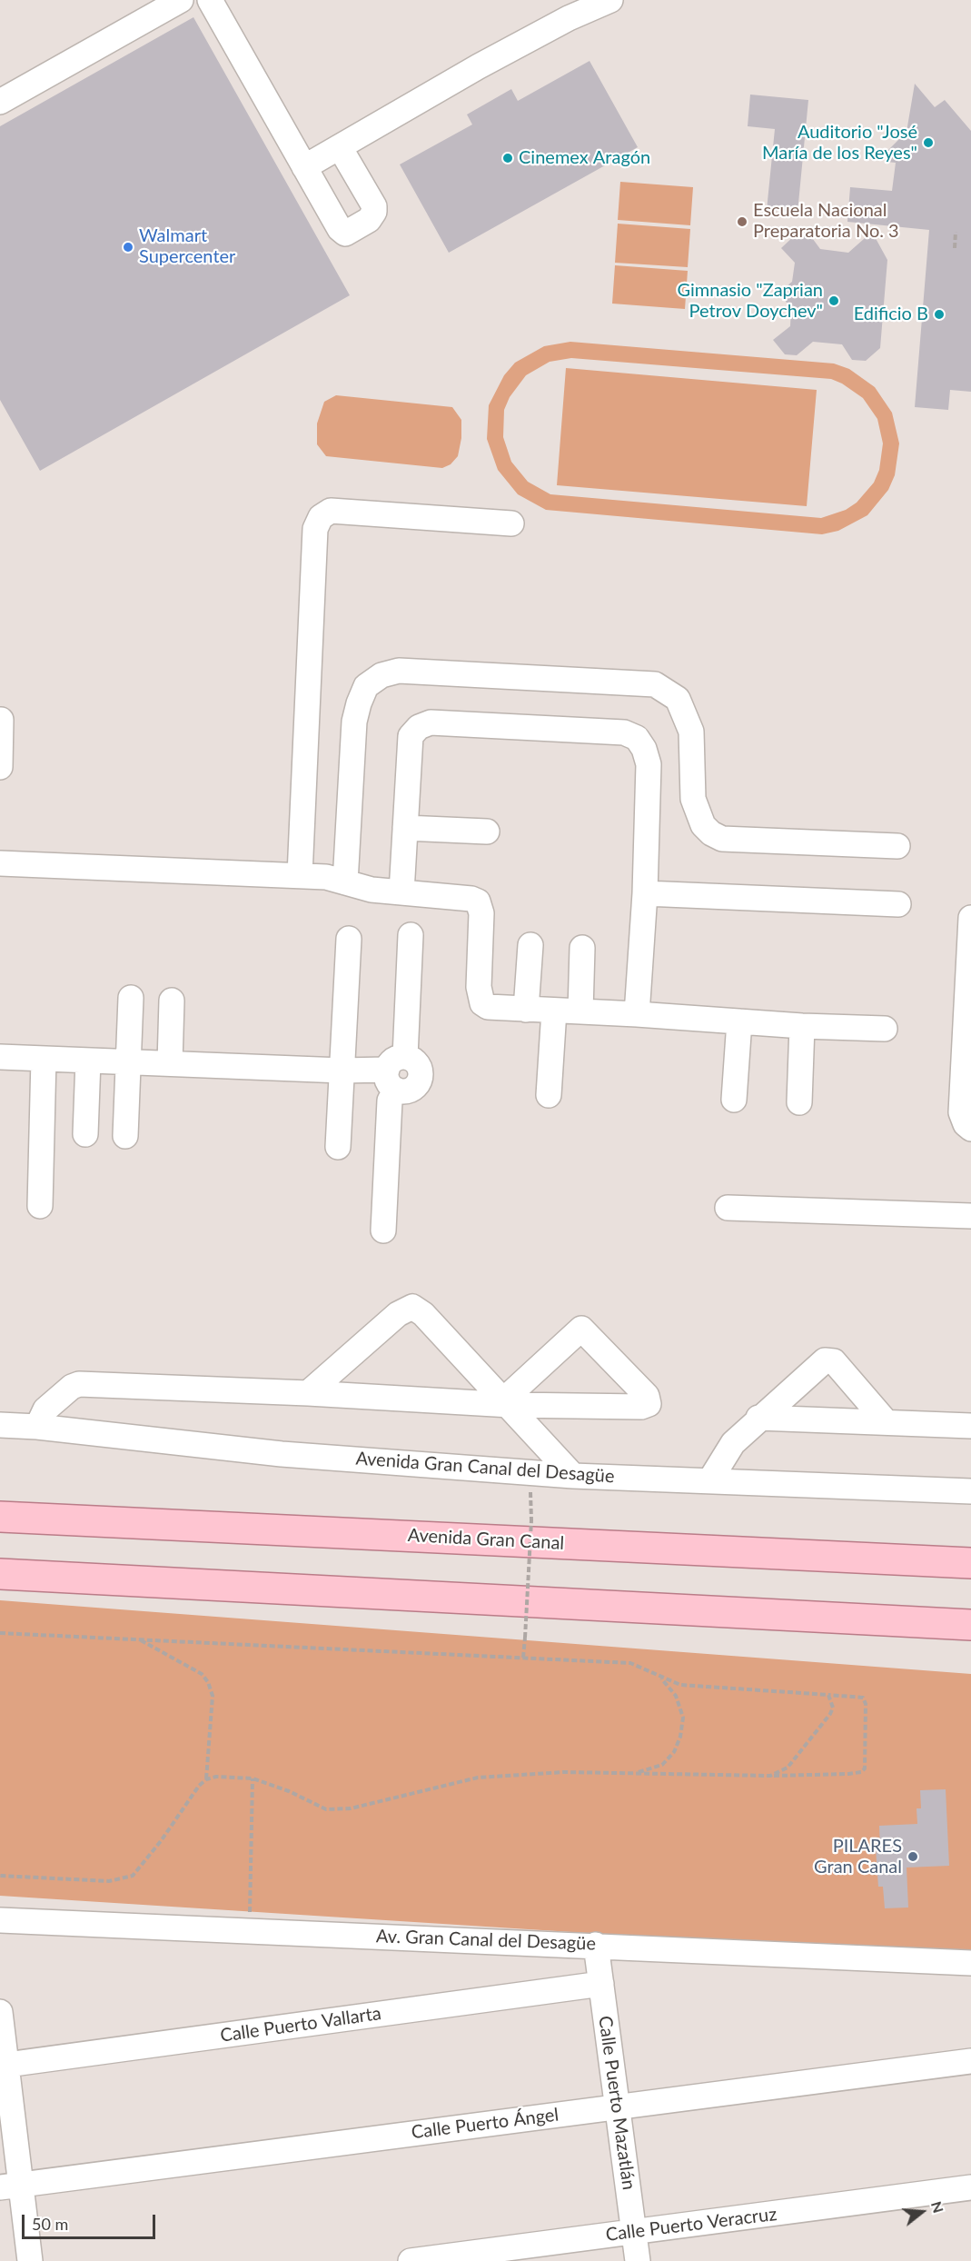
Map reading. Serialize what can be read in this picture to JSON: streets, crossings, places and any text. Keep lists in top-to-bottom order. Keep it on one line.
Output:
{"streets":{"main road":["Avenida Gran Canal"],"street":["Avenida Gran Canal del Desagüe","Av. Gran Canal del Desagüe","Calle Puerto Vallarta","Calle Puerto Mazatlán","Calle Puerto Ángel","Calle Puerto Veracruz"]},"crossings":[["Av. Gran Canal del Desagüe","Calle Puerto Mazatlán"],["Calle Puerto Vallarta","Calle Puerto Mazatlán"],["Calle Puerto Mazatlán","Calle Puerto Ángel"],["Calle Puerto Mazatlán","Calle Puerto Veracruz"]],"places":["Auditorio \"José María de los Reyes\"","Cinemex Aragón","Escuela Nacional Preparatoria No. 3","Walmart Supercenter","Gimnasio \"Zaprian Petrov Doychev\"","Edificio B","PILARES Gran Canal"],"scale_bar":"50 m","north":"right"}
